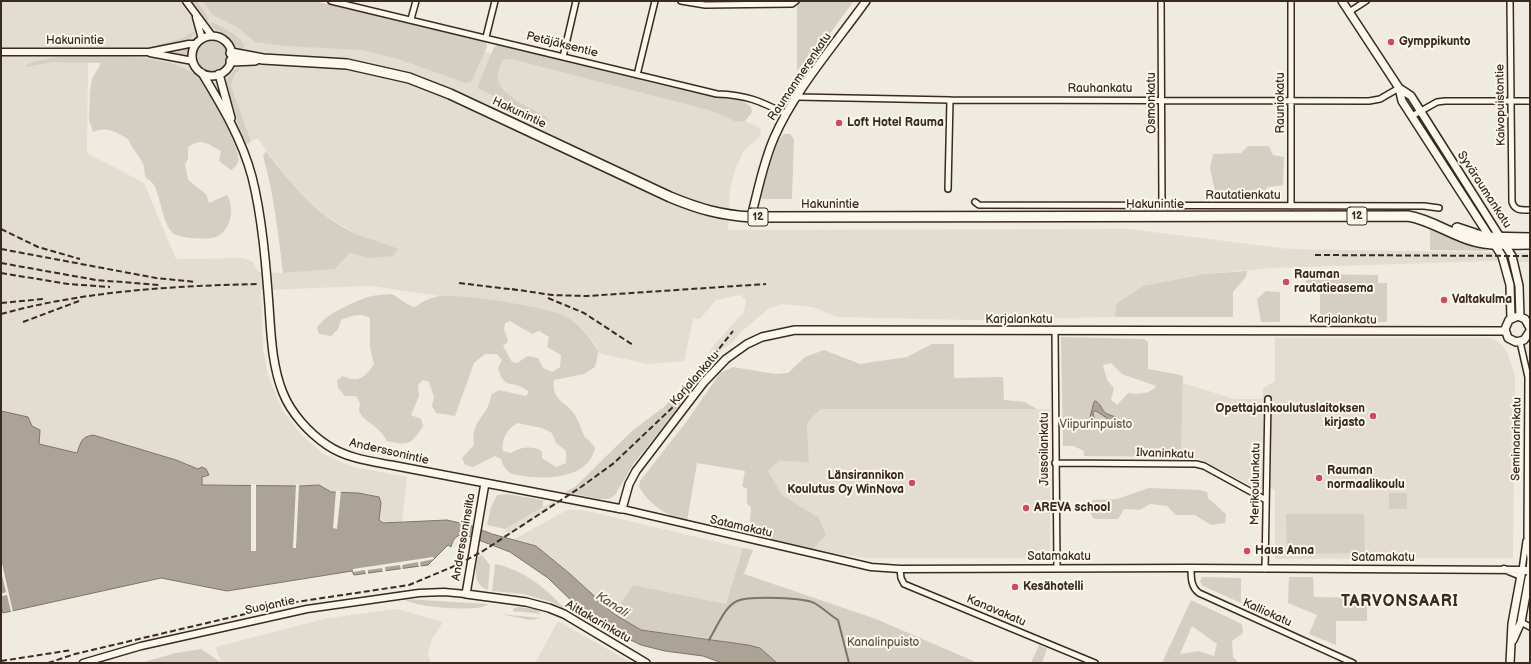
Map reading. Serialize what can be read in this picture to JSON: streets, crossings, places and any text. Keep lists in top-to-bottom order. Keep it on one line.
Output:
{"streets":{"highway":["Hakunintie","12"],"main road":["Raumanmerenkatu","Syväraumankatu","Karjalankatu","Seminaarinkatu","Anderssonintie","Satamakatu","Anderssoninsilta","Aittakarinkatu"],"street":["Petäjäksentie","Rauhankatu","Osmonkatu","Rauniokatu","Kaivopuistontie","Rautatienkatu","Jussoilankatu","Ilvaninkatu","Merikoulunkatu","Suojantie","Kanavakatu","Kalliokatu"]},"crossings":[["Hakunintie","Raumanmerenkatu"],["Hakunintie","Syväraumankatu"],["Hakunintie","Anderssonintie"],["Petäjäksentie","Raumanmerenkatu"],["Raumanmerenkatu","Rauhankatu"],["Rauhankatu","Osmonkatu"],["Rauhankatu","Rauniokatu"],["Rauhankatu","Syväraumankatu"],["Osmonkatu","Rautatienkatu"],["Rauniokatu","Rautatienkatu"],["Karjalankatu","Jussoilankatu"],["Karjalankatu","Anderssonintie"],["Karjalankatu","Satamakatu"],["Seminaarinkatu","Satamakatu"],["Jussoilankatu","Ilvaninkatu"],["Jussoilankatu","Satamakatu"],["Anderssonintie","Satamakatu"],["Anderssonintie","Anderssoninsilta"],["Ilvaninkatu","Merikoulunkatu"],["Merikoulunkatu","Satamakatu"],["Satamakatu","Kanavakatu"],["Satamakatu","Kalliokatu"],["Anderssoninsilta","Suojantie"],["Anderssoninsilta","Aittakarinkatu"],["Suojantie","Aittakarinkatu"]],"districts":["TARVONSAARI"],"water":["Kanali"],"parks":["Viipurinpuisto","Kanalinpuisto"],"places":["Gymppikunto","Loft Hotel Rauma","Rauman rautatieasema","Valtakulma","Opettajankoulutuslaitoksen kirjasto","Rauman normaalikoulu","Länsirannikon Koulutus Oy WinNova","AREVA school","Haus Anna","Kesähotelli"]}
